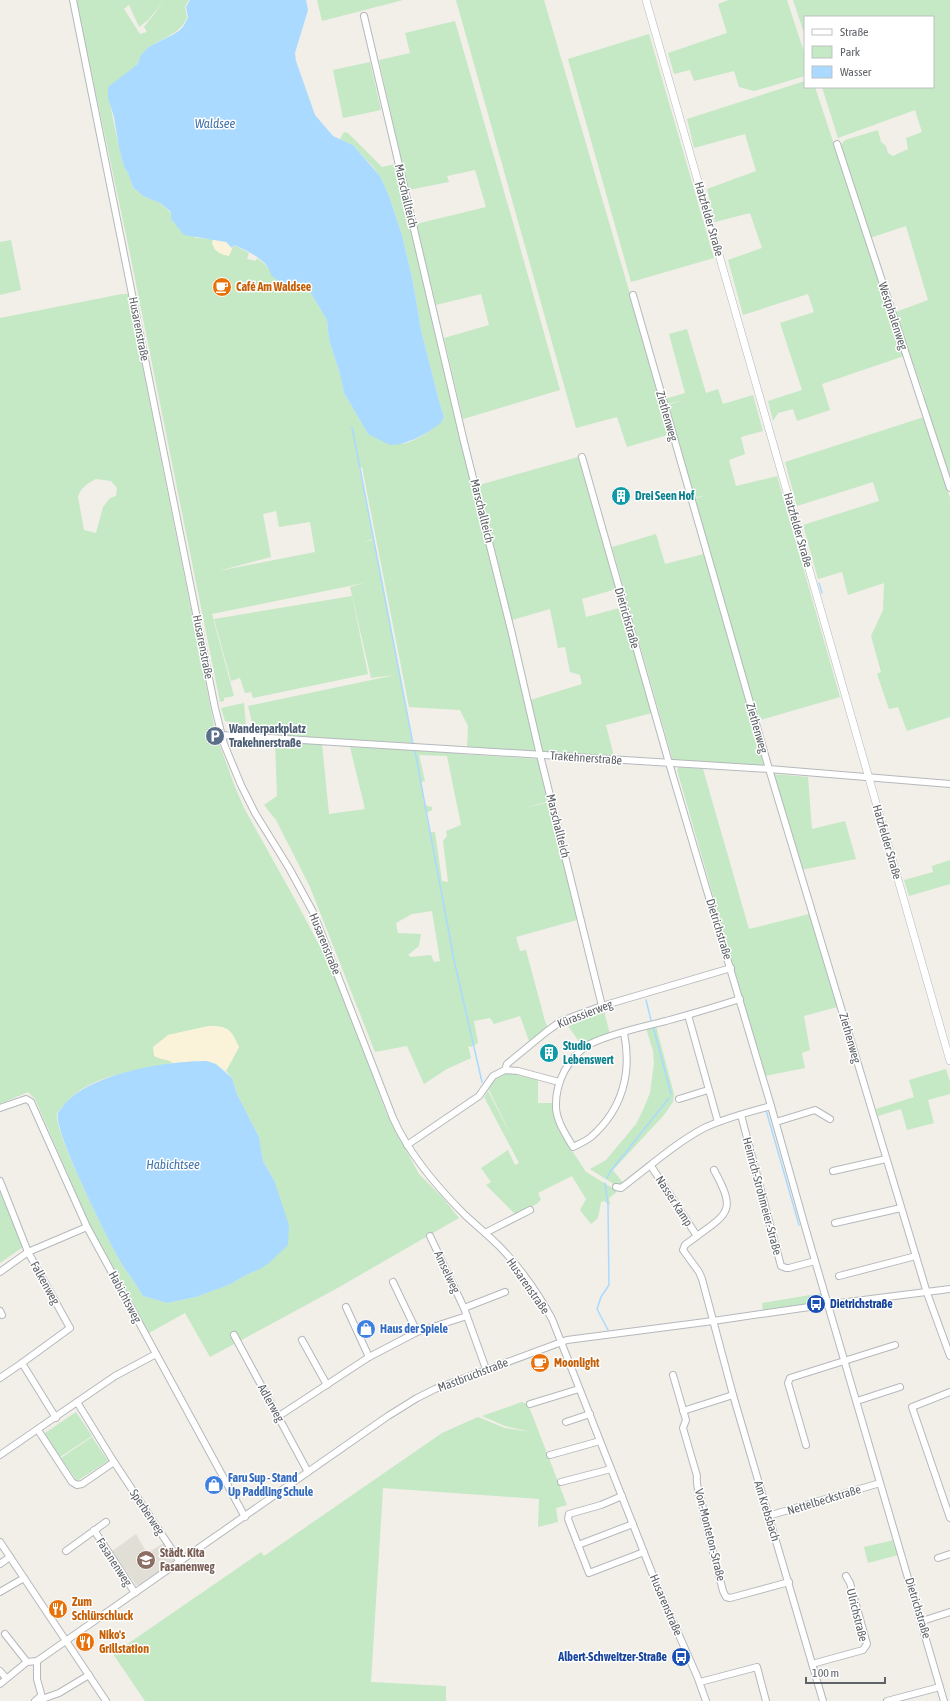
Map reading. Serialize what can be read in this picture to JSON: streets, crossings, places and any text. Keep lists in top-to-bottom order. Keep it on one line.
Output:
{"streets":{"street":["Marschallteich","Hatzfelder Straße","Westphalenweg","Husarenstraße","Ziethenweg","Dietrichstraße","Trakehnerstraße","Kürassierweg","Heinrich-Strohmeier-Straße","Nasser Kamp","Amselweg","Falkenweg","Habichtsweg","Mastbruchstraße","Adlerweg","Nettelbeckstraße","Am Krebsbach","Sperberweg","Von-Monteton-Straße","Fasanenweg","Ulrichstraße"]},"crossings":[["Marschallteich","Trakehnerstraße"],["Marschallteich","Kürassierweg"],["Hatzfelder Straße","Trakehnerstraße"],["Husarenstraße","Trakehnerstraße"],["Husarenstraße","Kürassierweg"],["Husarenstraße","Mastbruchstraße"],["Ziethenweg","Trakehnerstraße"],["Ziethenweg","Mastbruchstraße"],["Dietrichstraße","Trakehnerstraße"],["Dietrichstraße","Kürassierweg"],["Dietrichstraße","Heinrich-Strohmeier-Straße"],["Dietrichstraße","Mastbruchstraße"],["Dietrichstraße","Nettelbeckstraße"],["Nasser Kamp","Mastbruchstraße"],["Nasser Kamp","Am Krebsbach"],["Amselweg","Mastbruchstraße"],["Habichtsweg","Mastbruchstraße"],["Mastbruchstraße","Adlerweg"],["Mastbruchstraße","Am Krebsbach"],["Mastbruchstraße","Sperberweg"],["Mastbruchstraße","Fasanenweg"],["Nettelbeckstraße","Am Krebsbach"],["Am Krebsbach","Von-Monteton-Straße"],["Am Krebsbach","Ulrichstraße"]],"water":["Waldsee","Habichtsee"],"places":{"cafe":["Café Am Waldsee","Moonlight"],"building":["Drei Seen Hof","Studio Lebenswert"],"parking":["Wanderparkplatz Trakehnerstraße"],"bus stop":["Dietrichstraße","Albert-Schweitzer-Straße"],"shop":["Haus der Spiele","Faru Sup - Stand Up Paddling Schule"],"school or university":["Städt. Kita Fasanenweg"],"restaurant":["Zum Schlürschluck","Niko's Grillstation"]},"legend":["Straße","Park","Wasser"],"scale_bar":"100 m"}
